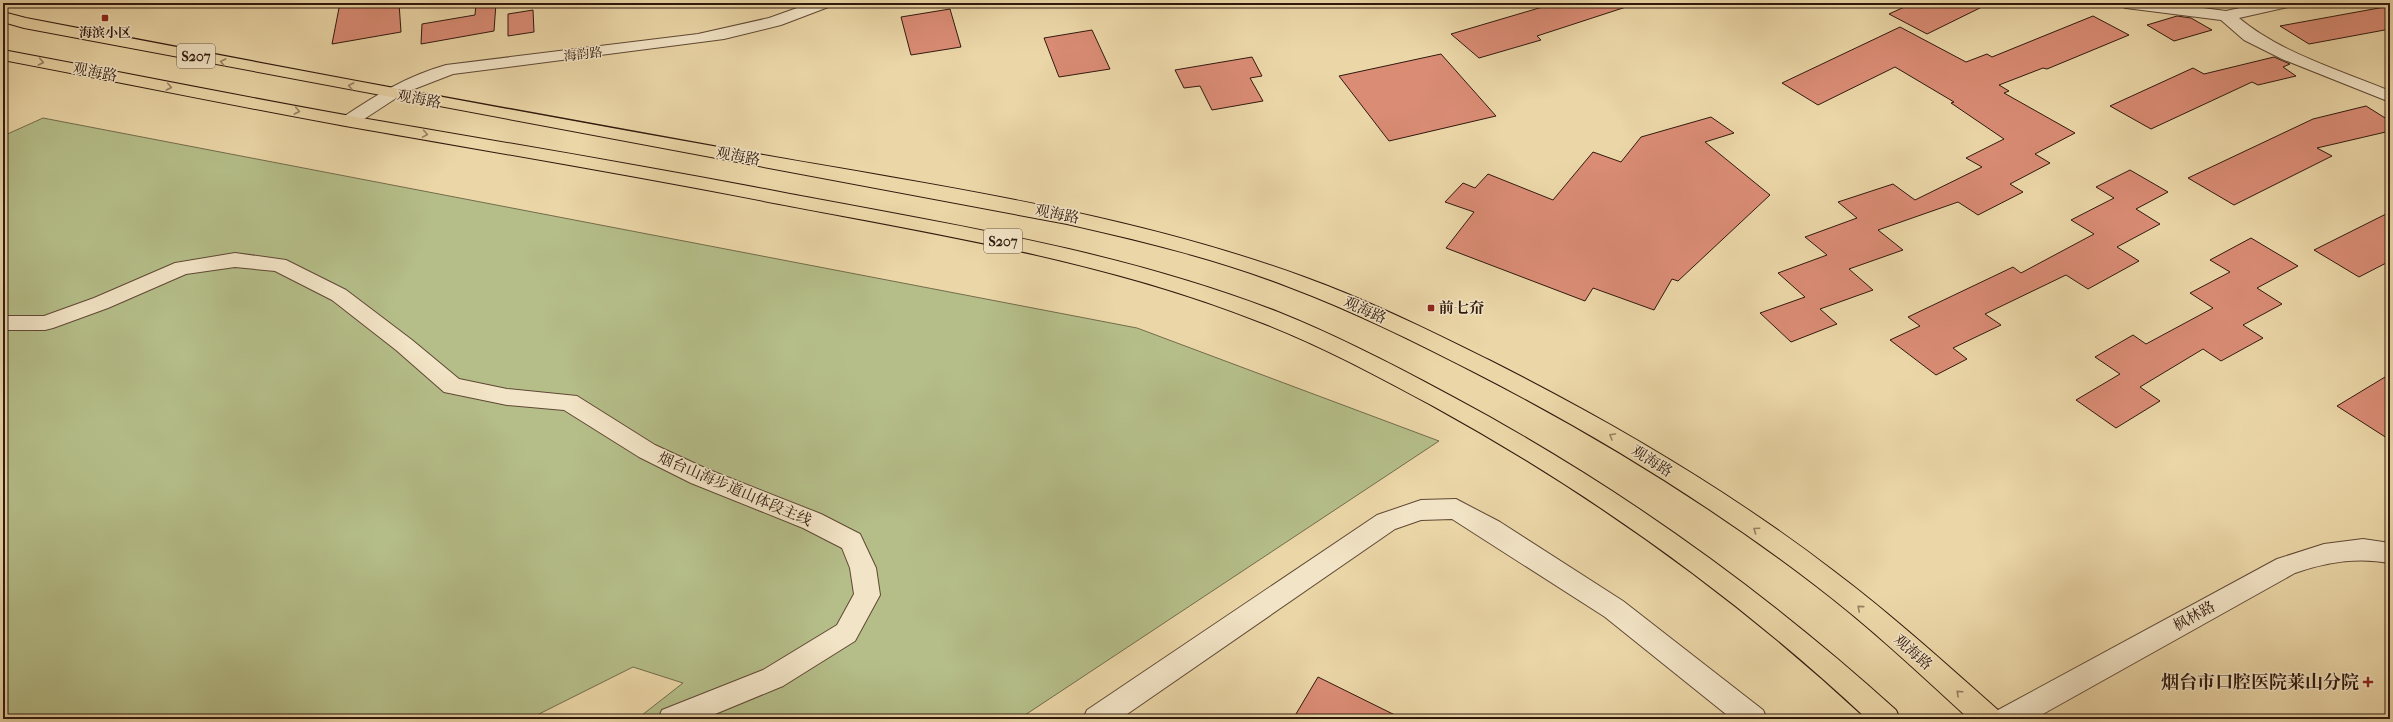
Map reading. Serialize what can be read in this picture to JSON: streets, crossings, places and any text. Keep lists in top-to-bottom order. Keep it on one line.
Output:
{"streets":{"main road":["S207","观海路"],"street":["海韵路","烟台山海步道山体段主线","枫林路"]},"crossings":[["海韵路","观海路"]],"places":{"transit":["海滨小区","前七夼"],"health":["烟台市口腔医院莱山分院"]}}
